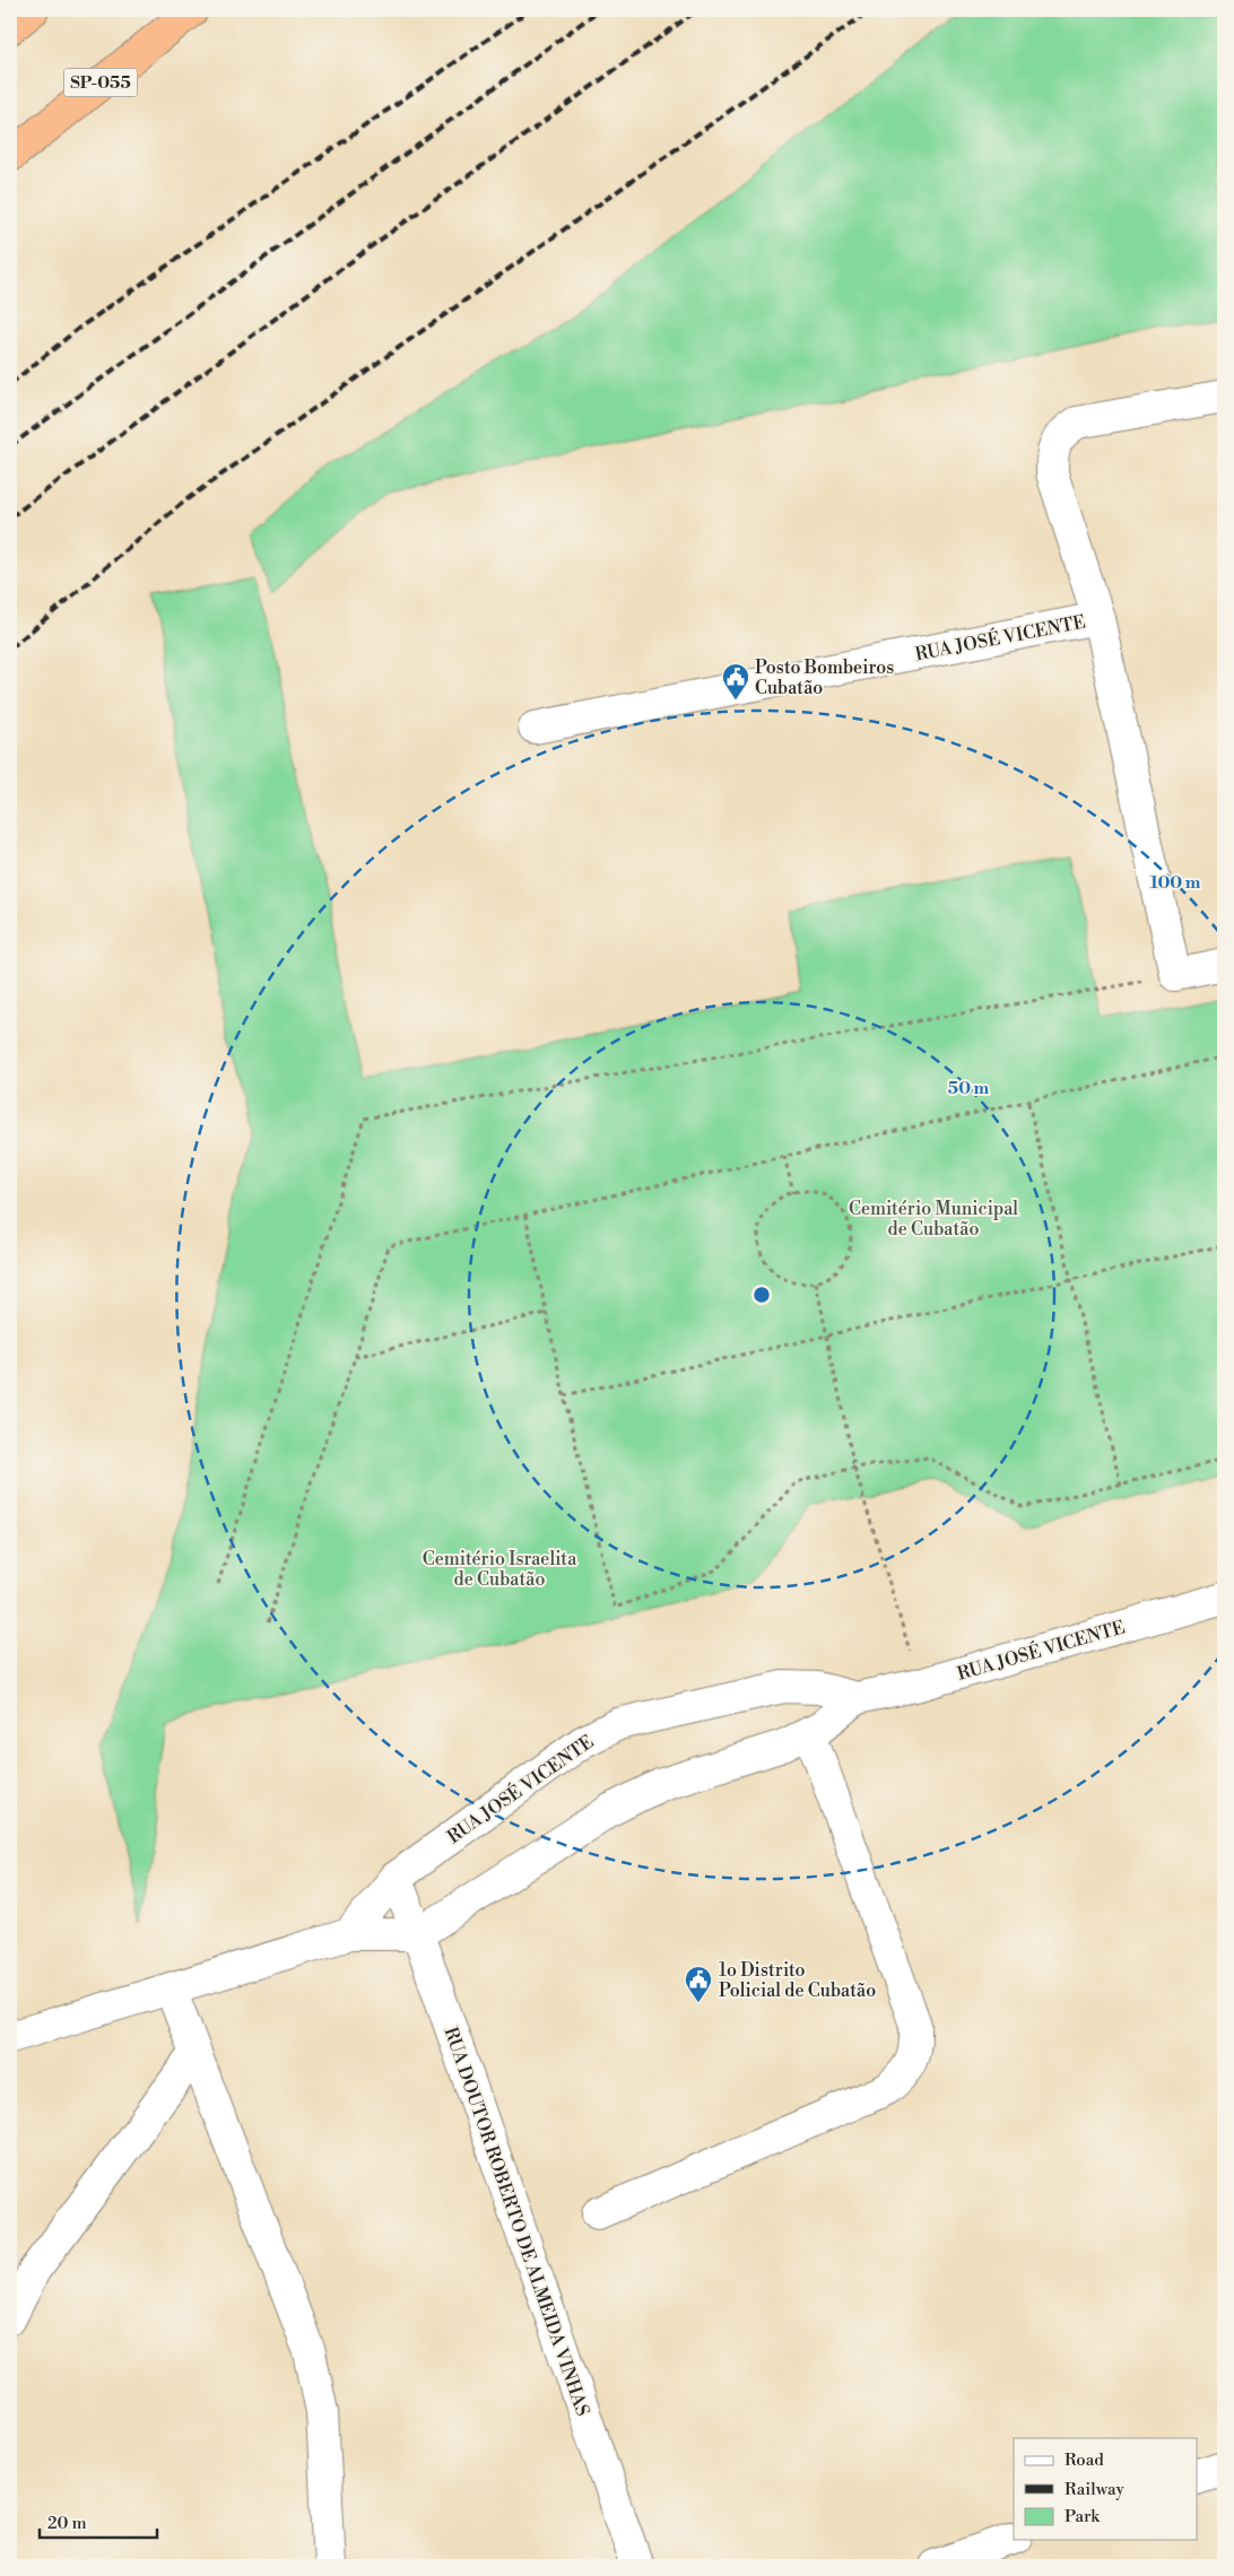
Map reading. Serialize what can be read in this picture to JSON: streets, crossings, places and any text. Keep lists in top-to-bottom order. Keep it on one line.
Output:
{"streets":{"highway":["SP-055"],"street":["RUA JOSÉ VICENTE","RUA DOUTOR ROBERTO DE ALMEIDA VINHAS"]},"crossings":[["RUA JOSÉ VICENTE","RUA DOUTOR ROBERTO DE ALMEIDA VINHAS"]],"parks":["Cemitério Municipal de Cubatão","Cemitério Israelita de Cubatão"],"places":{"public building":["Posto Bombeiros Cubatão","1o Distrito Policial de Cubatão"]},"legend":["Road","Railway","Park"],"scale_bar":"20 m","rings":["100 m","50 m"]}
